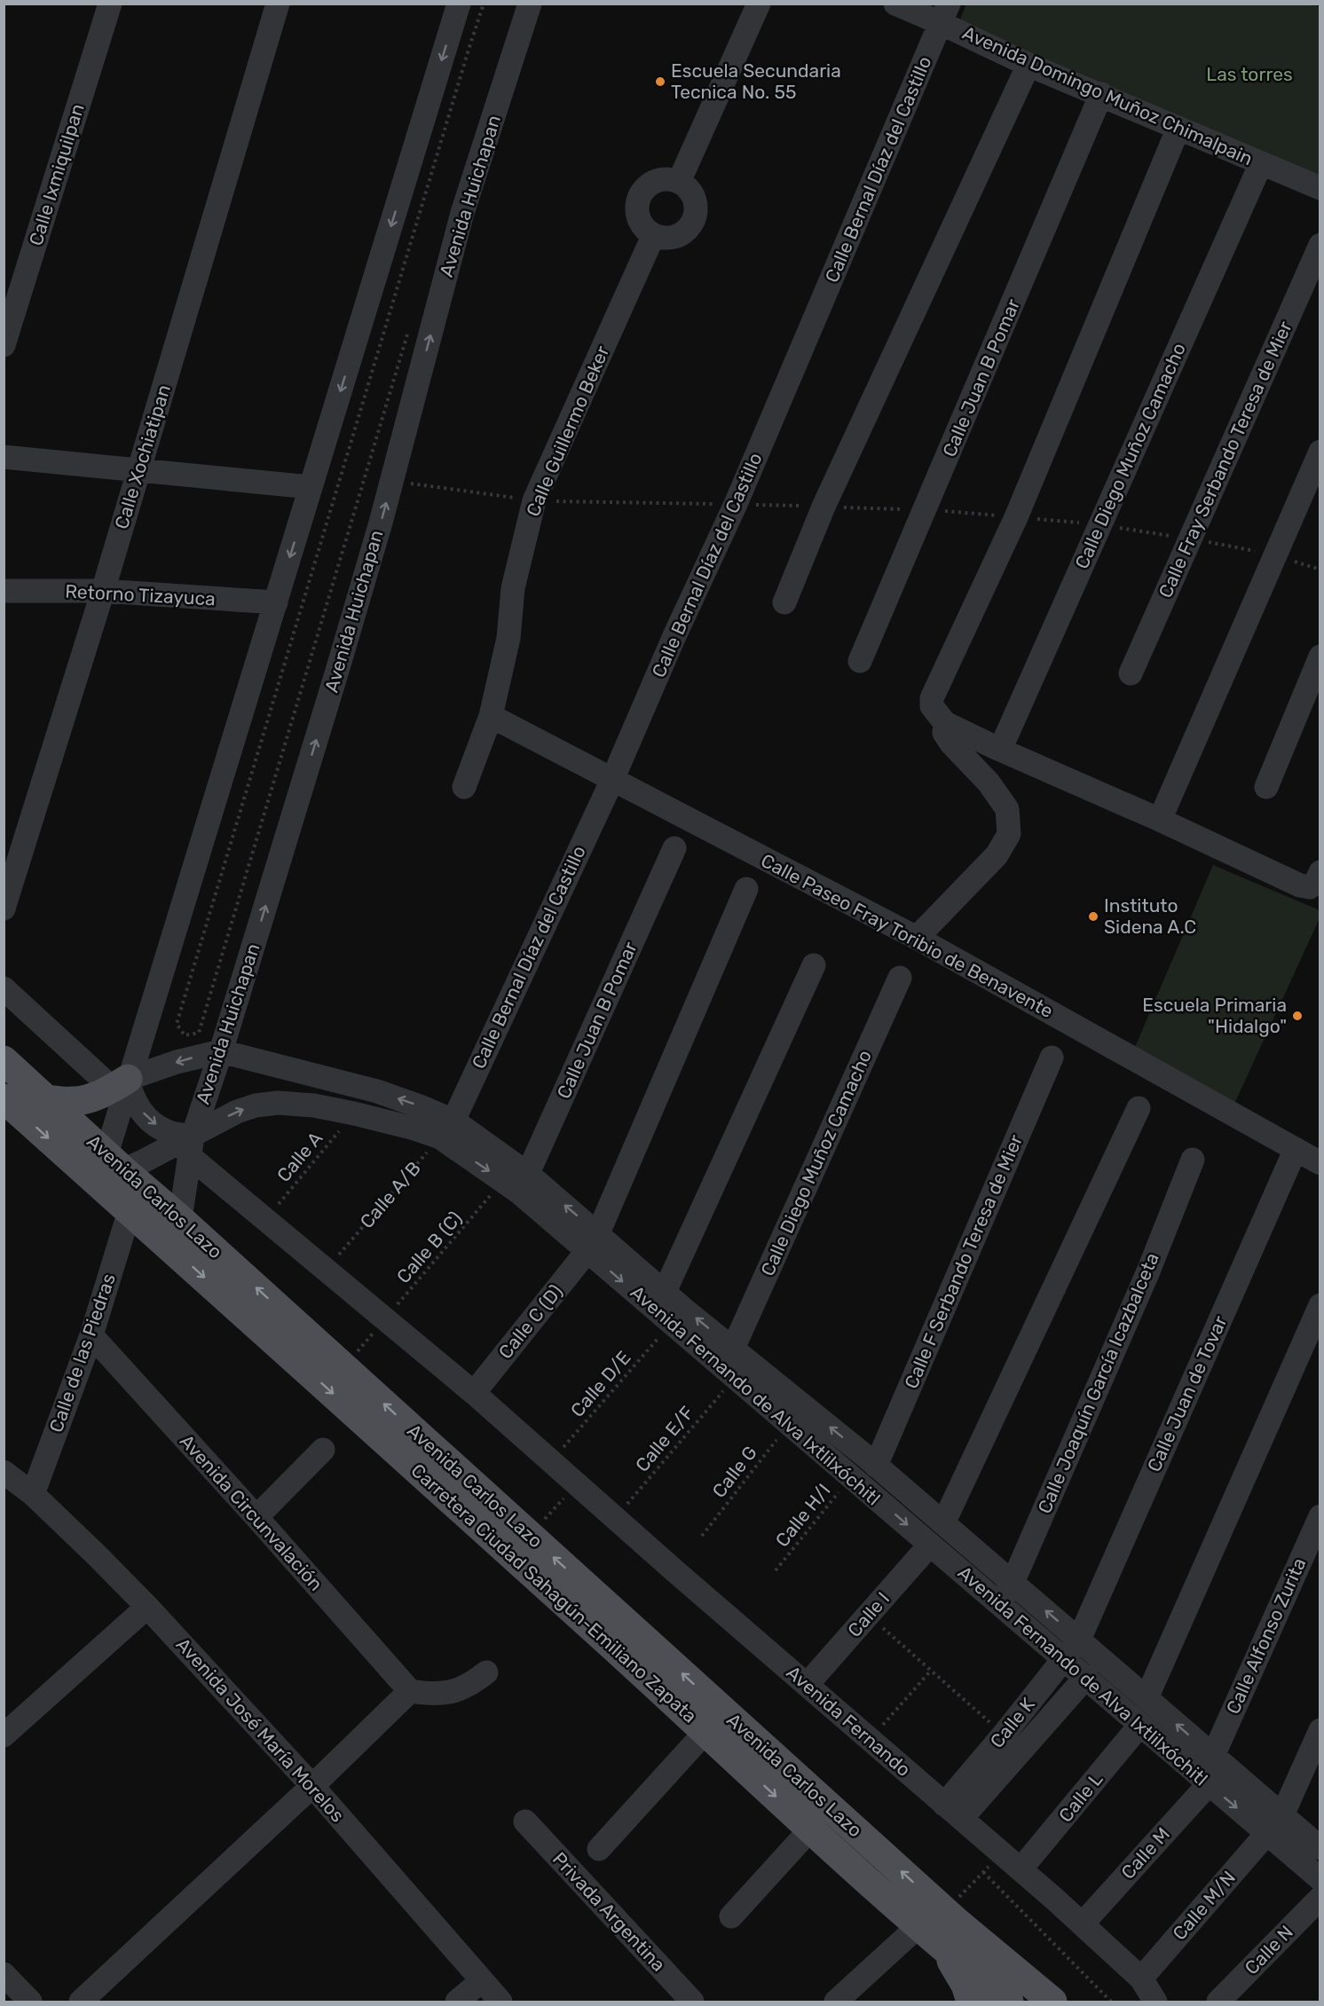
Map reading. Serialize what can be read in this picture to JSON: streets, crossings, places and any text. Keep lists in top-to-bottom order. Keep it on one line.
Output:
{"streets":{"main road":["Avenida Carlos Lazo","Carretera Ciudad Sahagún-Emiliano Zapata"],"street":["Avenida Domingo Muñoz Chimalpain","Calle Bernal Díaz del Castillo","Calle Ixmiquilpan","Avenida Huichapan","Calle Juan B Pomar","Calle Guillermo Beker","Calle Diego Muñoz Camacho","Calle Xochiatipan","Calle Fray Serbando Teresa de Mier","Retorno Tizayuca","Calle Paseo Fray Toribio de Benavente","Calle F Serbando Teresa de Mier","Calle C (D)","Calle de las Piedras","Calle Joaquín García Icazbalceta","Calle Juan de Tovar","Avenida Fernando de Alva Ixtlilxóchitl","Avenida Circunvalación","Calle I","Calle Alfonso Zurita","Avenida Fernando","Calle K","Avenida José María Morelos","Calle L","Calle M","Calle M/N","Privada Argentina","Calle N"],"path":["Calle A","Calle A/B","Calle B (C)","Calle D/E","Calle E/F","Calle G","Calle H/I"]},"crossings":[["Avenida Domingo Muñoz Chimalpain","Calle Bernal Díaz del Castillo"],["Avenida Domingo Muñoz Chimalpain","Calle Juan B Pomar"],["Avenida Domingo Muñoz Chimalpain","Calle Diego Muñoz Camacho"],["Calle Bernal Díaz del Castillo","Calle Paseo Fray Toribio de Benavente"],["Calle Bernal Díaz del Castillo","Calle A/B"],["Calle Bernal Díaz del Castillo","Avenida Fernando de Alva Ixtlilxóchitl"],["Avenida Huichapan","Avenida Carlos Lazo"],["Avenida Huichapan","Avenida Fernando de Alva Ixtlilxóchitl"],["Avenida Huichapan","Avenida Fernando"],["Calle Juan B Pomar","Calle B (C)"],["Calle Juan B Pomar","Avenida Fernando de Alva Ixtlilxóchitl"],["Calle Guillermo Beker","Calle Paseo Fray Toribio de Benavente"],["Calle Diego Muñoz Camacho","Avenida Fernando de Alva Ixtlilxóchitl"],["Calle Xochiatipan","Retorno Tizayuca"],["Calle Paseo Fray Toribio de Benavente","Calle Juan de Tovar"],["Calle A","Avenida Fernando de Alva Ixtlilxóchitl"],["Calle A","Avenida Fernando"],["Calle A/B","Avenida Fernando de Alva Ixtlilxóchitl"],["Calle A/B","Avenida Fernando"],["Avenida Carlos Lazo","Avenida Fernando de Alva Ixtlilxóchitl"],["Avenida Carlos Lazo","Carretera Ciudad Sahagún-Emiliano Zapata"],["Calle B (C)","Avenida Fernando de Alva Ixtlilxóchitl"],["Calle B (C)","Avenida Fernando"],["Calle F Serbando Teresa de Mier","Avenida Fernando de Alva Ixtlilxóchitl"],["Calle C (D)","Avenida Fernando de Alva Ixtlilxóchitl"],["Calle C (D)","Avenida Fernando"],["Calle de las Piedras","Avenida Circunvalación"],["Calle de las Piedras","Carretera Ciudad Sahagún-Emiliano Zapata"],["Calle de las Piedras","Avenida José María Morelos"],["Calle Joaquín García Icazbalceta","Avenida Fernando de Alva Ixtlilxóchitl"],["Calle D/E","Avenida Fernando de Alva Ixtlilxóchitl"],["Calle D/E","Avenida Fernando"],["Calle Juan de Tovar","Avenida Fernando de Alva Ixtlilxóchitl"],["Calle Juan de Tovar","Calle K"],["Avenida Fernando de Alva Ixtlilxóchitl","Calle E/F"],["Avenida Fernando de Alva Ixtlilxóchitl","Calle G"],["Avenida Fernando de Alva Ixtlilxóchitl","Calle H/I"],["Avenida Fernando de Alva Ixtlilxóchitl","Carretera Ciudad Sahagún-Emiliano Zapata"],["Avenida Fernando de Alva Ixtlilxóchitl","Calle I"],["Avenida Fernando de Alva Ixtlilxóchitl","Calle Alfonso Zurita"],["Avenida Fernando de Alva Ixtlilxóchitl","Avenida Fernando"],["Avenida Fernando de Alva Ixtlilxóchitl","Calle K"],["Avenida Fernando de Alva Ixtlilxóchitl","Calle L"],["Avenida Fernando de Alva Ixtlilxóchitl","Calle M"],["Avenida Fernando de Alva Ixtlilxóchitl","Calle M/N"],["Calle E/F","Avenida Fernando"],["Calle I","Avenida Fernando"],["Avenida Fernando","Calle K"],["Avenida Fernando","Calle L"],["Avenida Fernando","Calle M"],["Avenida Fernando","Calle M/N"]],"one_way":["Carretera Ciudad Sahagún-Emiliano Zapata"],"parks":["Las torres"],"places":["Escuela Secundaria Tecnica No. 55","Instituto Sidena A.C","Escuela Primaria \"Hidalgo\""]}
